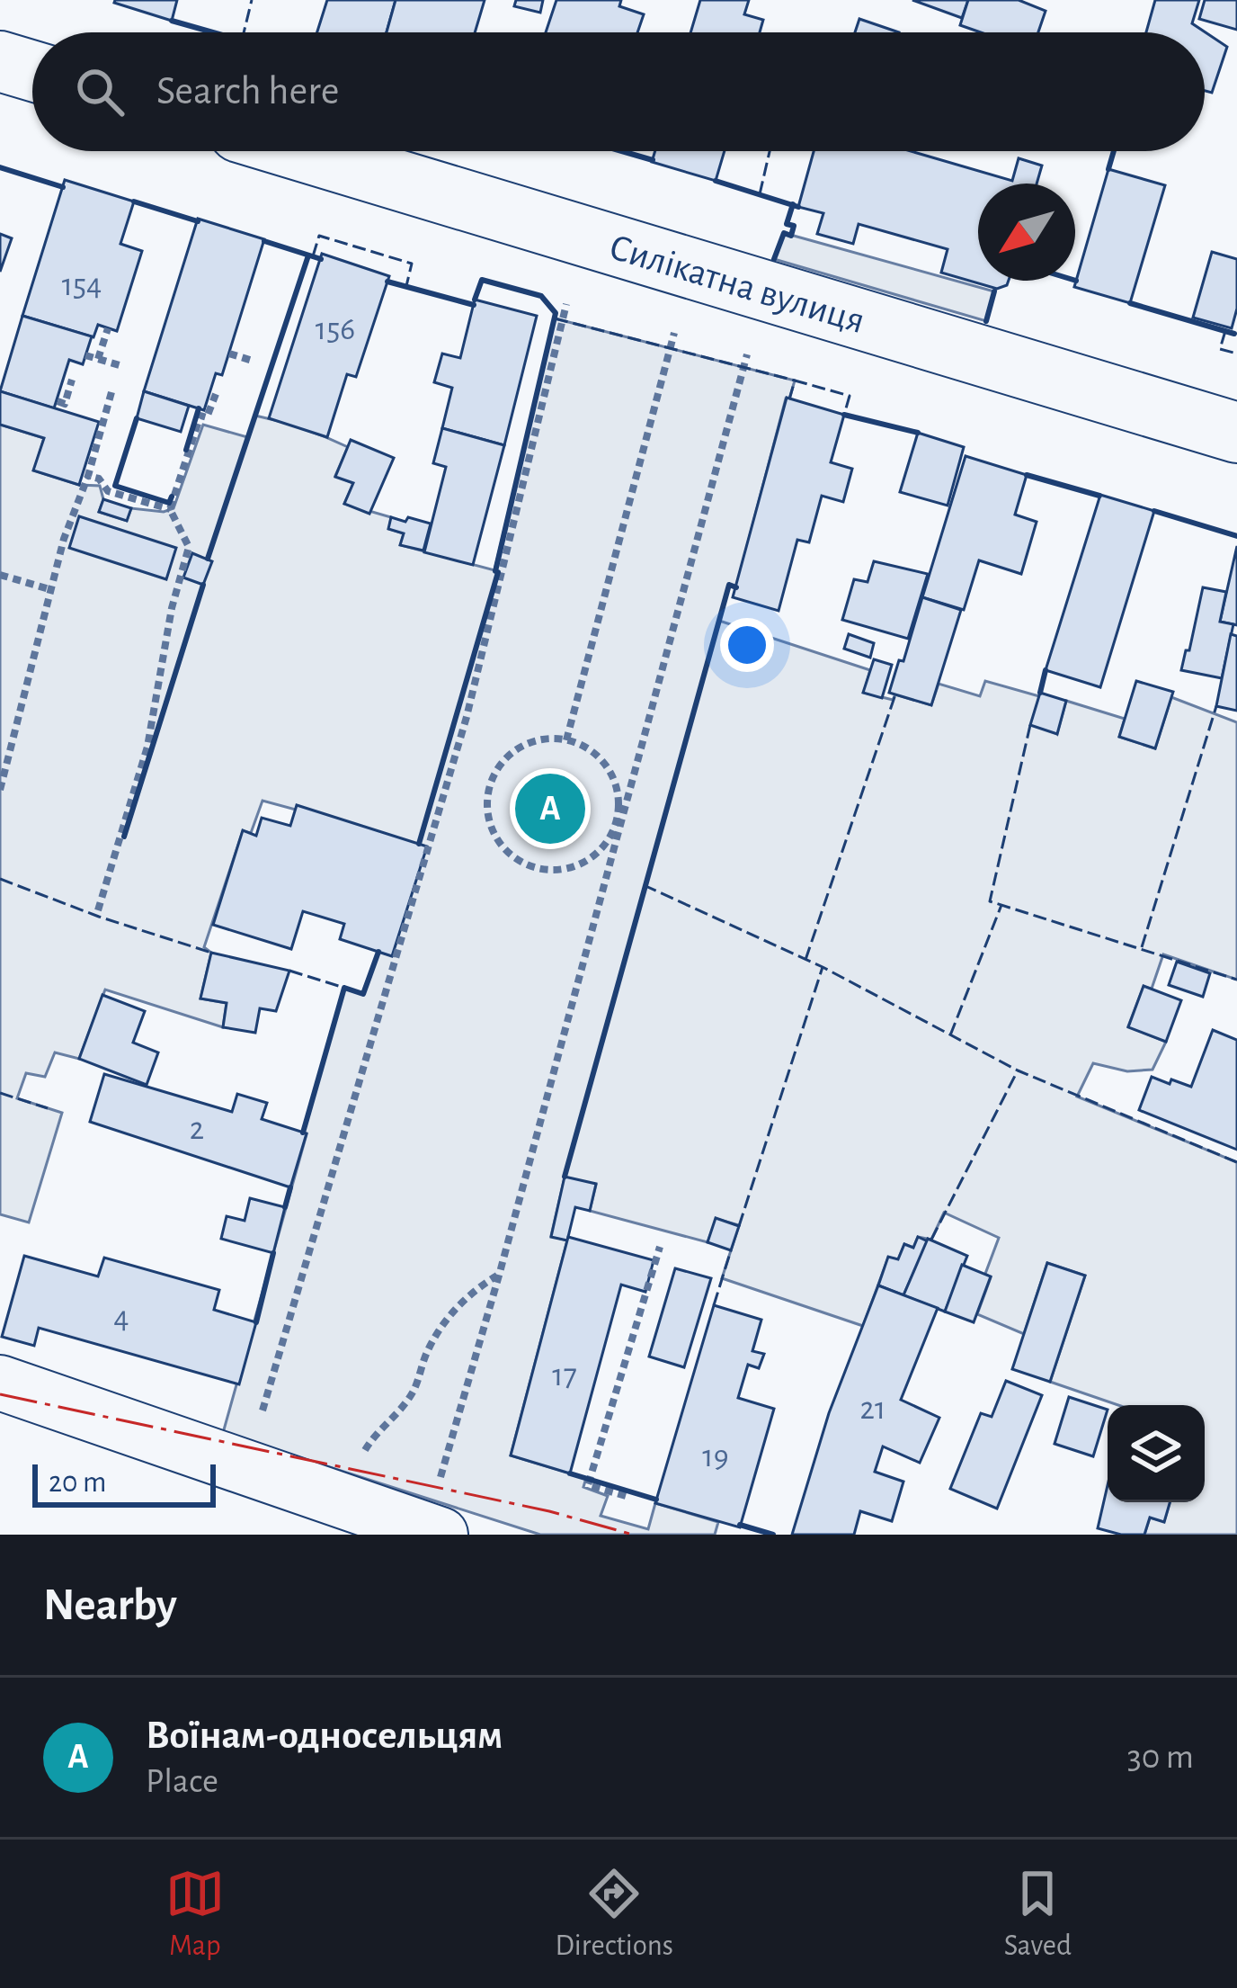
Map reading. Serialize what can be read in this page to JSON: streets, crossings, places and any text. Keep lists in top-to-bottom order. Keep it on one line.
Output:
{"streets":{"street":["Силікатна вулиця"]},"house_numbers":["154","156","2","4","17","21","19"],"scale_bar":"20 m","north":"bottom left","page":{"search":"Search here","pins":"A","scale":"20 m","heading":"Nearby","list":[{"mark":"A","name":"Воїнам-односельцям","note":"Place","value":"30 m"}],"nav":["Map","Directions","Saved"]}}
